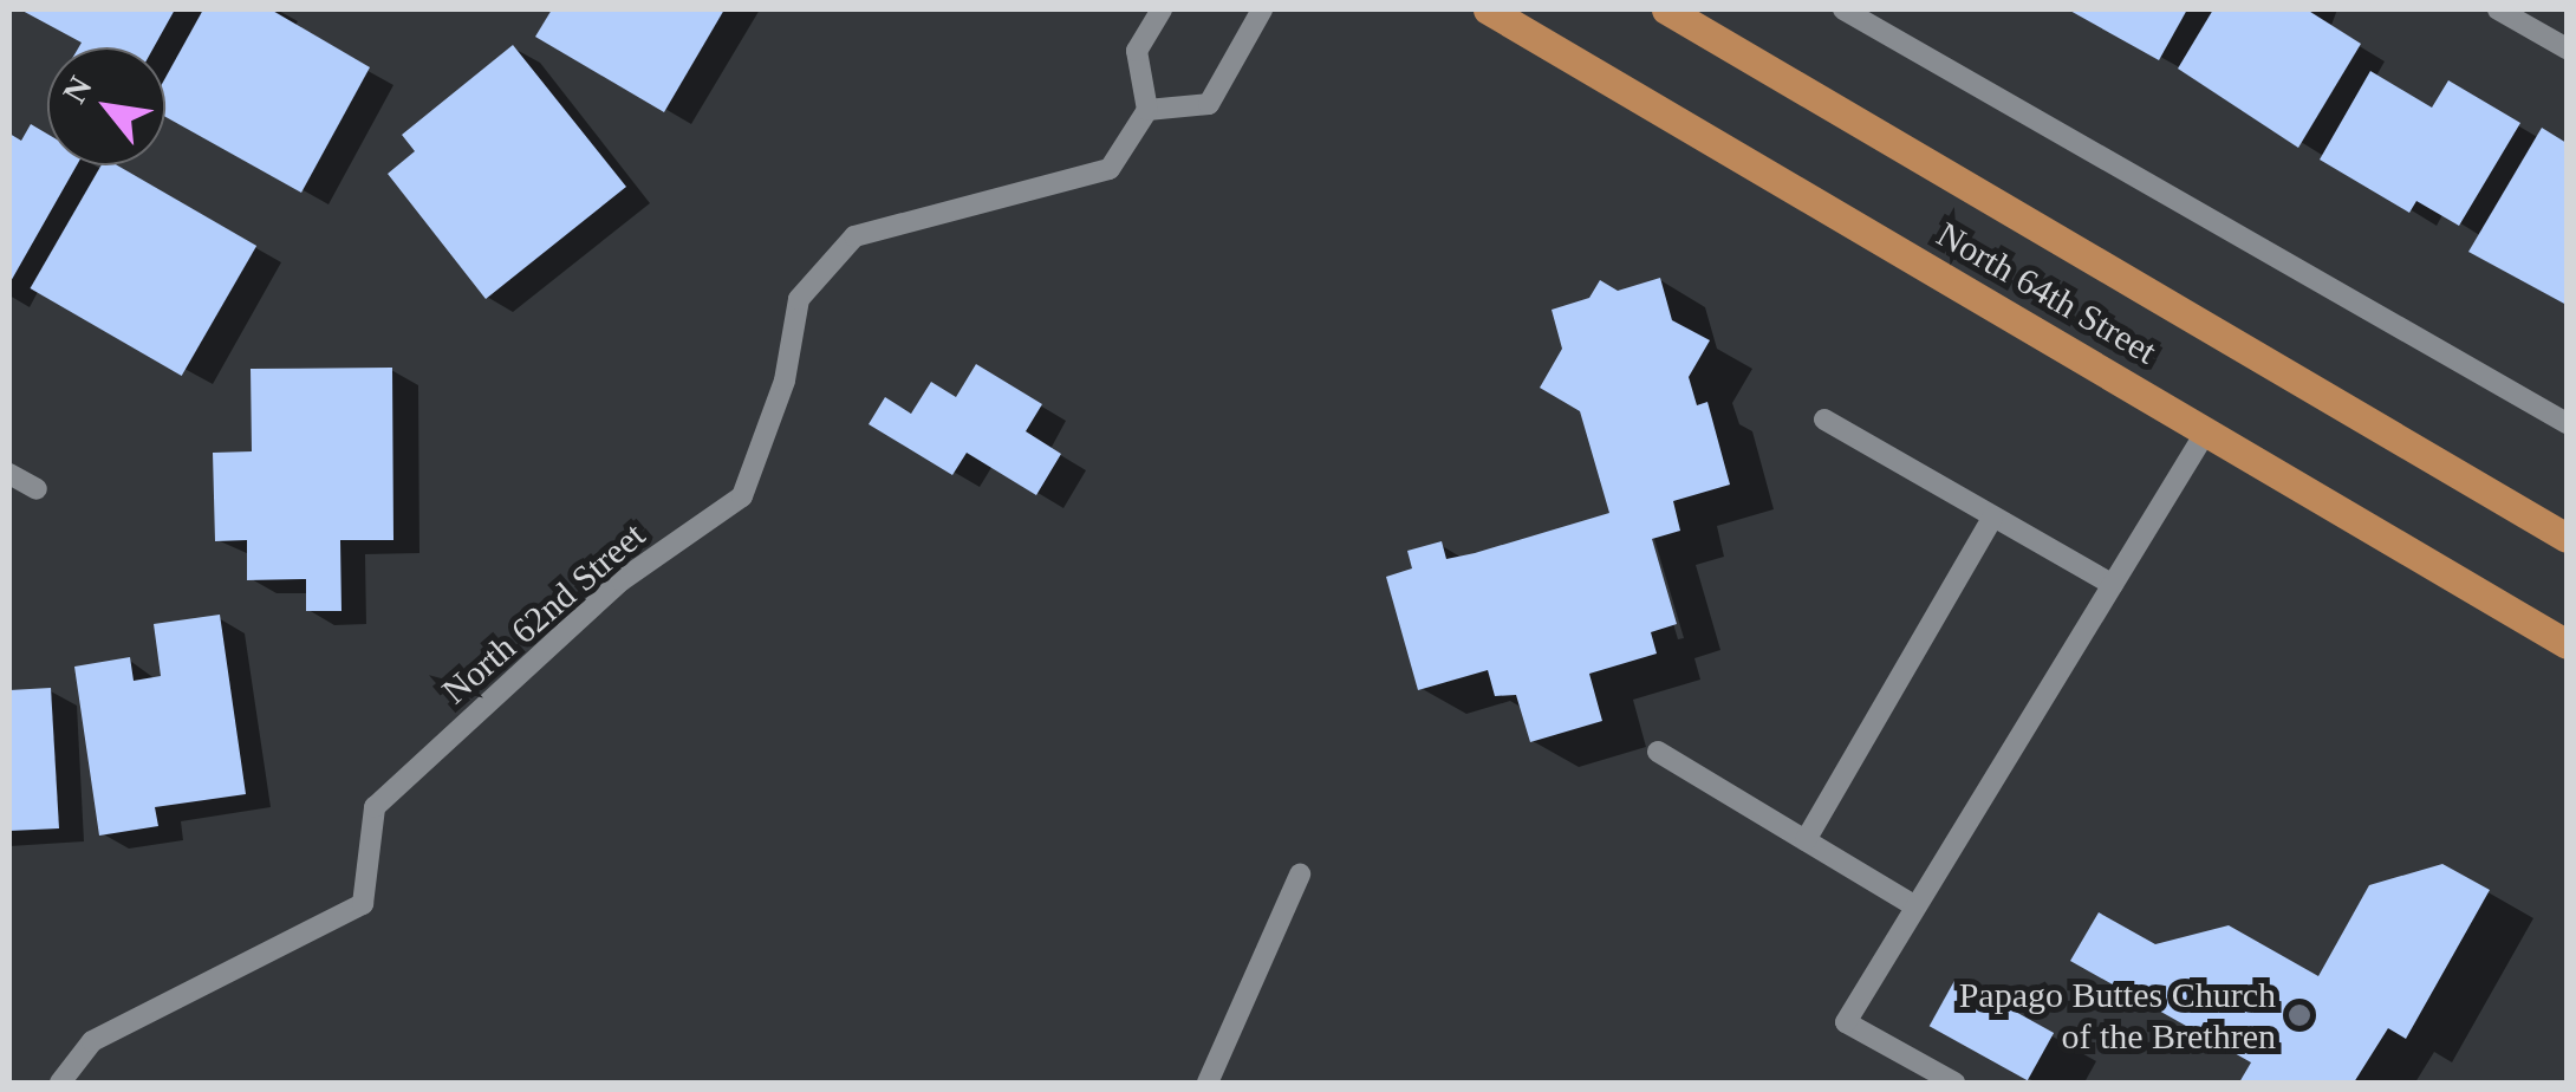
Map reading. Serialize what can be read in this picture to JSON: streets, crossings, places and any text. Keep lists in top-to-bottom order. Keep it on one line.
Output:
{"streets":{"main road":["North 64th Street"],"street":["North 62nd Street"]},"places":["Papago Buttes Church of the Brethren"],"north":"top left"}
